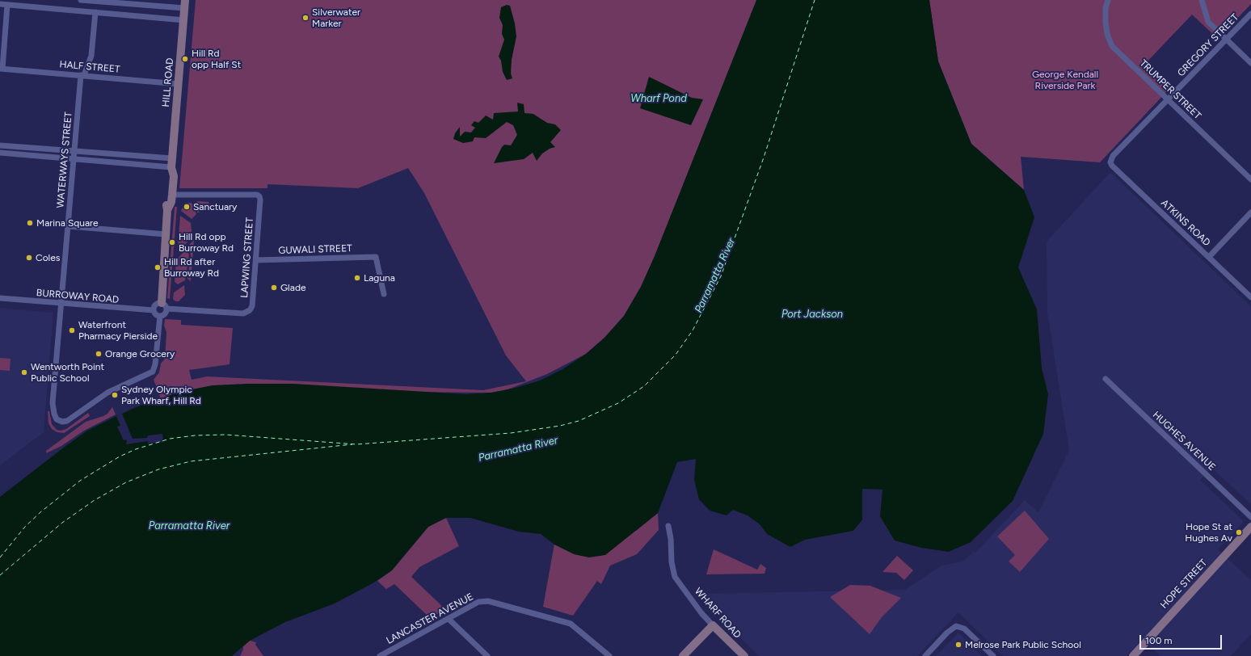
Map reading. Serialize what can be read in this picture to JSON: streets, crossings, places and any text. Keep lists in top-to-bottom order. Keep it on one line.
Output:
{"streets":{"street":["GREGORY STREET","HALF STREET","HILL ROAD","TRUMPER STREET","WATERWAYS STREET","ATKINS ROAD","GUWALI STREET","LAPWING STREET","BURROWAY ROAD","HUGHES AVENUE","HOPE STREET","WHARF ROAD","LANCASTER AVENUE"]},"crossings":[["GREGORY STREET","TRUMPER STREET"],["GREGORY STREET","ATKINS ROAD"],["HALF STREET","HILL ROAD"],["HALF STREET","WATERWAYS STREET"],["HILL ROAD","WATERWAYS STREET"],["HILL ROAD","LAPWING STREET"],["HILL ROAD","BURROWAY ROAD"],["WATERWAYS STREET","LAPWING STREET"],["WATERWAYS STREET","BURROWAY ROAD"],["GUWALI STREET","LAPWING STREET"],["LAPWING STREET","BURROWAY ROAD"]],"water":["Wharf Pond","Parramatta River","Port Jackson"],"parks":["George Kendall Riverside Park"],"places":["Silverwater Marker","Hill Rd opp Half St","Sanctuary","Marina Square","Hill Rd opp Burroway Rd","Coles","Hill Rd after Burroway Rd","Laguna","Glade","Waterfront Pharmacy Pierside","Orange Grocery","Wentworth Point Public School","Sydney Olympic Park Wharf, Hill Rd","Hope St at Hughes Av","Melrose Park Public School"],"scale_bar":"100 m"}
